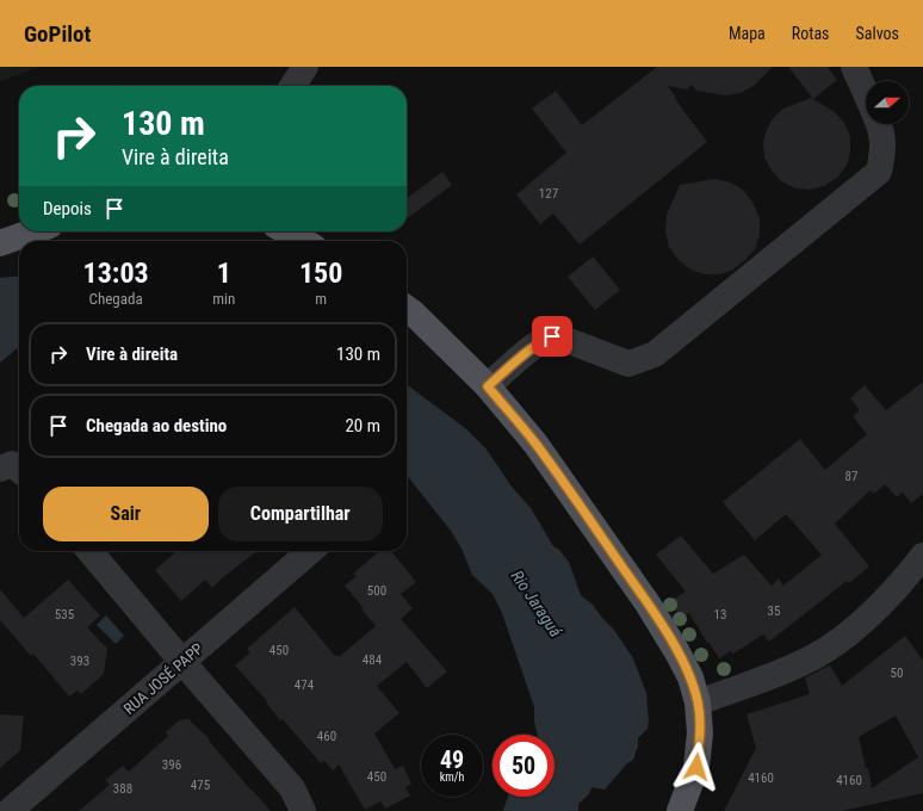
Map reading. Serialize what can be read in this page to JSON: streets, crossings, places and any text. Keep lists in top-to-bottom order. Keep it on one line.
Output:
{"streets":{"street":["RUA JOSÉ PAPP"]},"water":["Rio Jaraguá"],"house_numbers":["127","87","500","35","535","13","450","484","393","50","474","460","396","450","4160","4160","475","388"],"north":"right","page":{"header":"GoPilot","nav":["Mapa","Rotas","Salvos"],"turn":["130 m","Vire à direita"],"then":"Depois","eta":["13:03","Chegada","1","min","150","m"],"list":[{"name":"Vire à direita","value":"130 m"},{"name":"Chegada ao destino","value":"20 m"}],"buttons":["Sair","Compartilhar"],"speed":"49 km/h","limit":"50"}}
